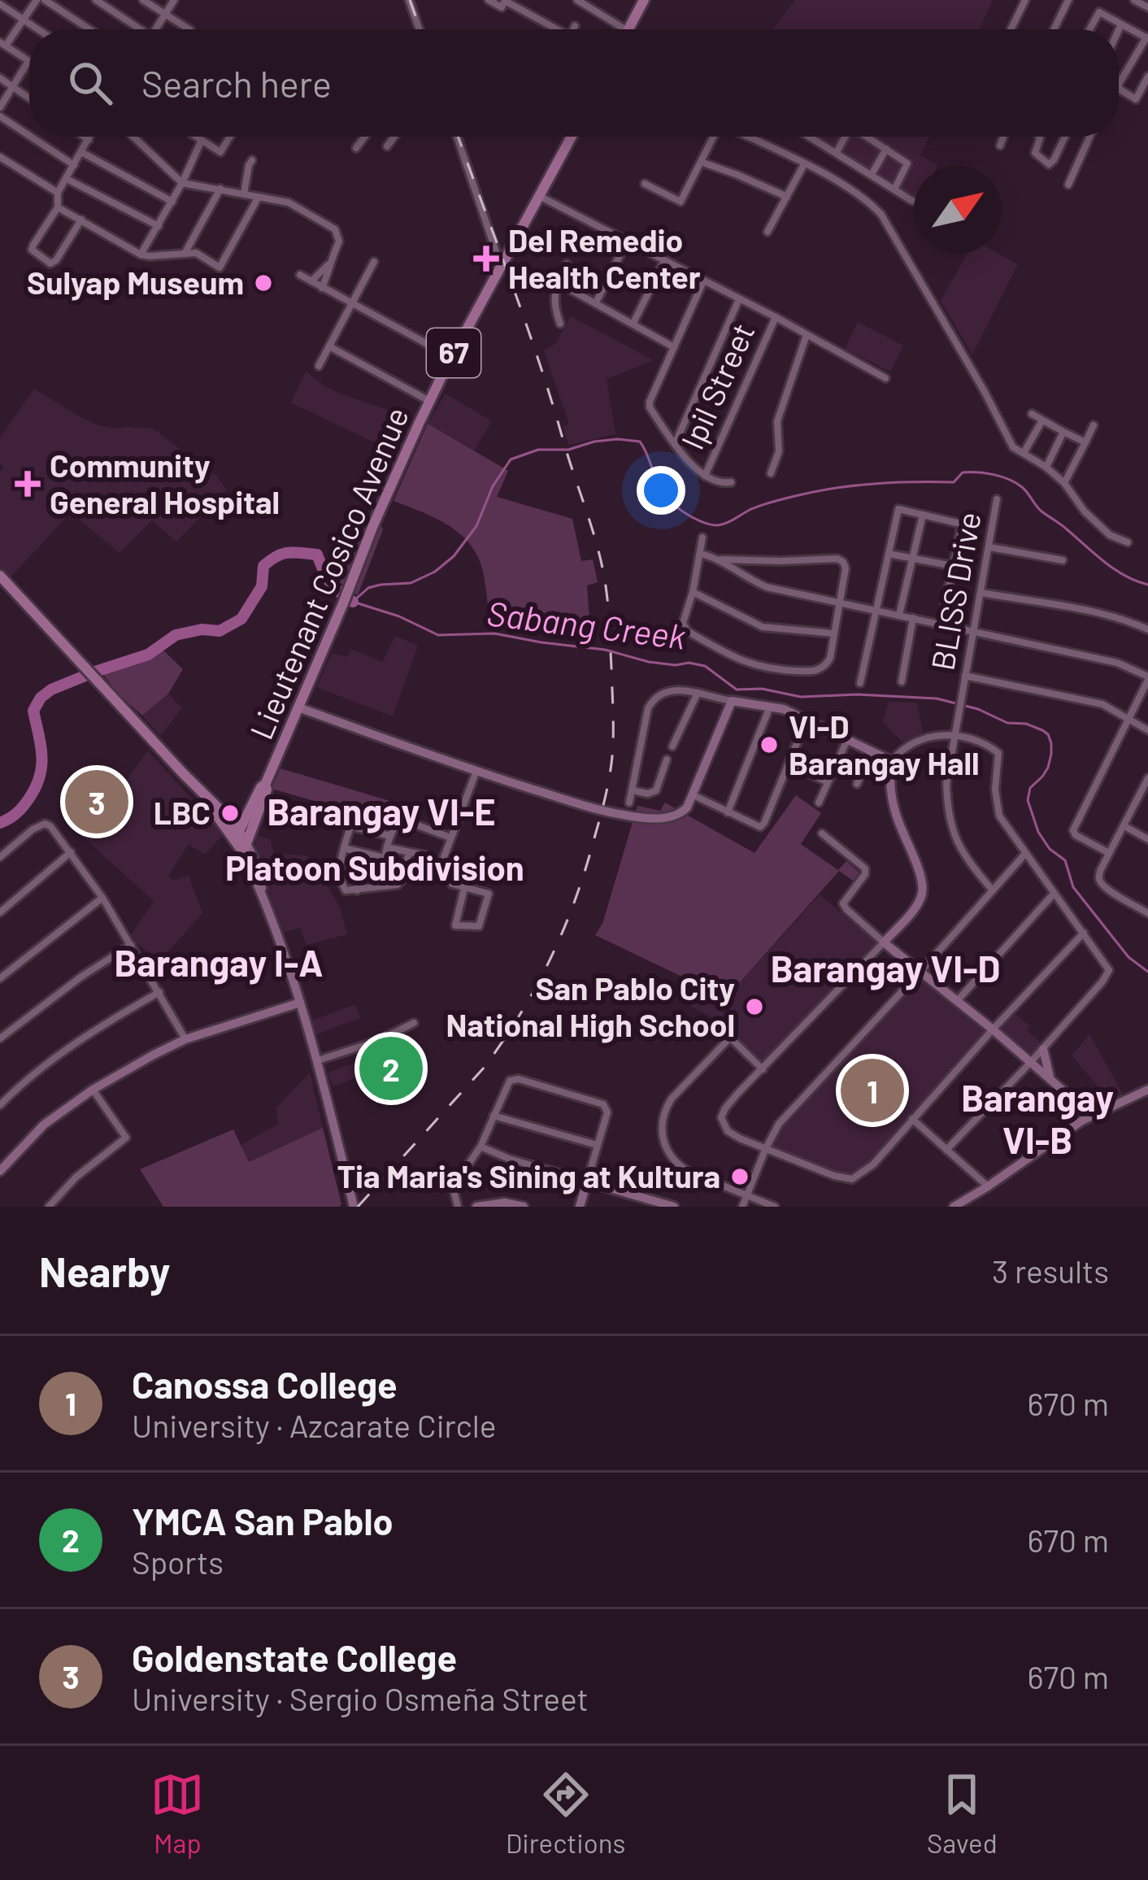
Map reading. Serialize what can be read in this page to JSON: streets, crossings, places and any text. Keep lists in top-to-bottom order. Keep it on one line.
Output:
{"streets":{"main road":["67","Lieutenant Cosico Avenue"],"street":["Ipil Street","BLISS Drive"]},"districts":["Barangay VI-E","Platoon Subdivision","Barangay I-A","Barangay VI-D","Barangay VI-B"],"water":["Sabang Creek"],"places":{"health":["Del Remedio Health Center","Community General Hospital"],"other":["Sulyap Museum","VI-D Barangay Hall","LBC","San Pablo City National High School","Tia Maria's Sining at Kultura"]},"north":"top right","page":{"search":"Search here","pins":["3","2","1"],"heading":["Nearby","3 results"],"list":[{"mark":"1","name":"Canossa College","note":"University · Azcarate Circle","value":"670 m"},{"mark":"2","name":"YMCA San Pablo","note":"Sports","value":"670 m"},{"mark":"3","name":"Goldenstate College","note":"University · Sergio Osmeña Street","value":"670 m"}],"nav":["Map","Directions","Saved"]}}
